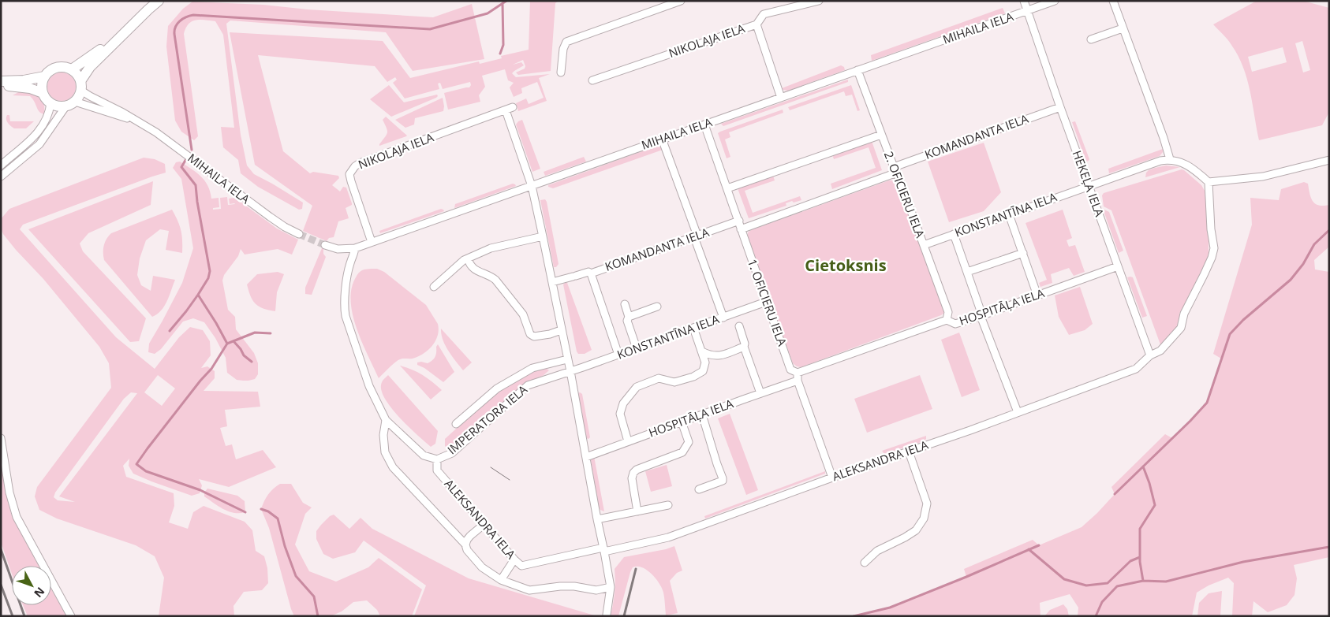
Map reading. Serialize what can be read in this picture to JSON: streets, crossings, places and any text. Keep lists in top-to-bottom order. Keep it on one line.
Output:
{"streets":{"street":["MIHAILA IELA","NIKOLAJA IELA","KOMANDANTA IELA","HEKEĻA IELA","2. OFICIERU IELA","KONSTANTĪNA IELA","1. OFICIERU IELA","HOSPITĀĻA IELA","IMPERATORA IELA","ALEKSANDRA IELA"]},"crossings":[["MIHAILA IELA","NIKOLAJA IELA"],["MIHAILA IELA","HEKEĻA IELA"],["MIHAILA IELA","2. OFICIERU IELA"],["MIHAILA IELA","1. OFICIERU IELA"],["MIHAILA IELA","IMPERATORA IELA"],["KOMANDANTA IELA","HEKEĻA IELA"],["KOMANDANTA IELA","2. OFICIERU IELA"],["KOMANDANTA IELA","1. OFICIERU IELA"],["HEKEĻA IELA","KONSTANTĪNA IELA"],["HEKEĻA IELA","HOSPITĀĻA IELA"],["HEKEĻA IELA","ALEKSANDRA IELA"],["2. OFICIERU IELA","KONSTANTĪNA IELA"],["2. OFICIERU IELA","HOSPITĀĻA IELA"],["KONSTANTĪNA IELA","1. OFICIERU IELA"],["KONSTANTĪNA IELA","IMPERATORA IELA"],["1. OFICIERU IELA","HOSPITĀĻA IELA"],["IMPERATORA IELA","ALEKSANDRA IELA"]],"districts":["Cietoksnis"],"north":"bottom right"}
